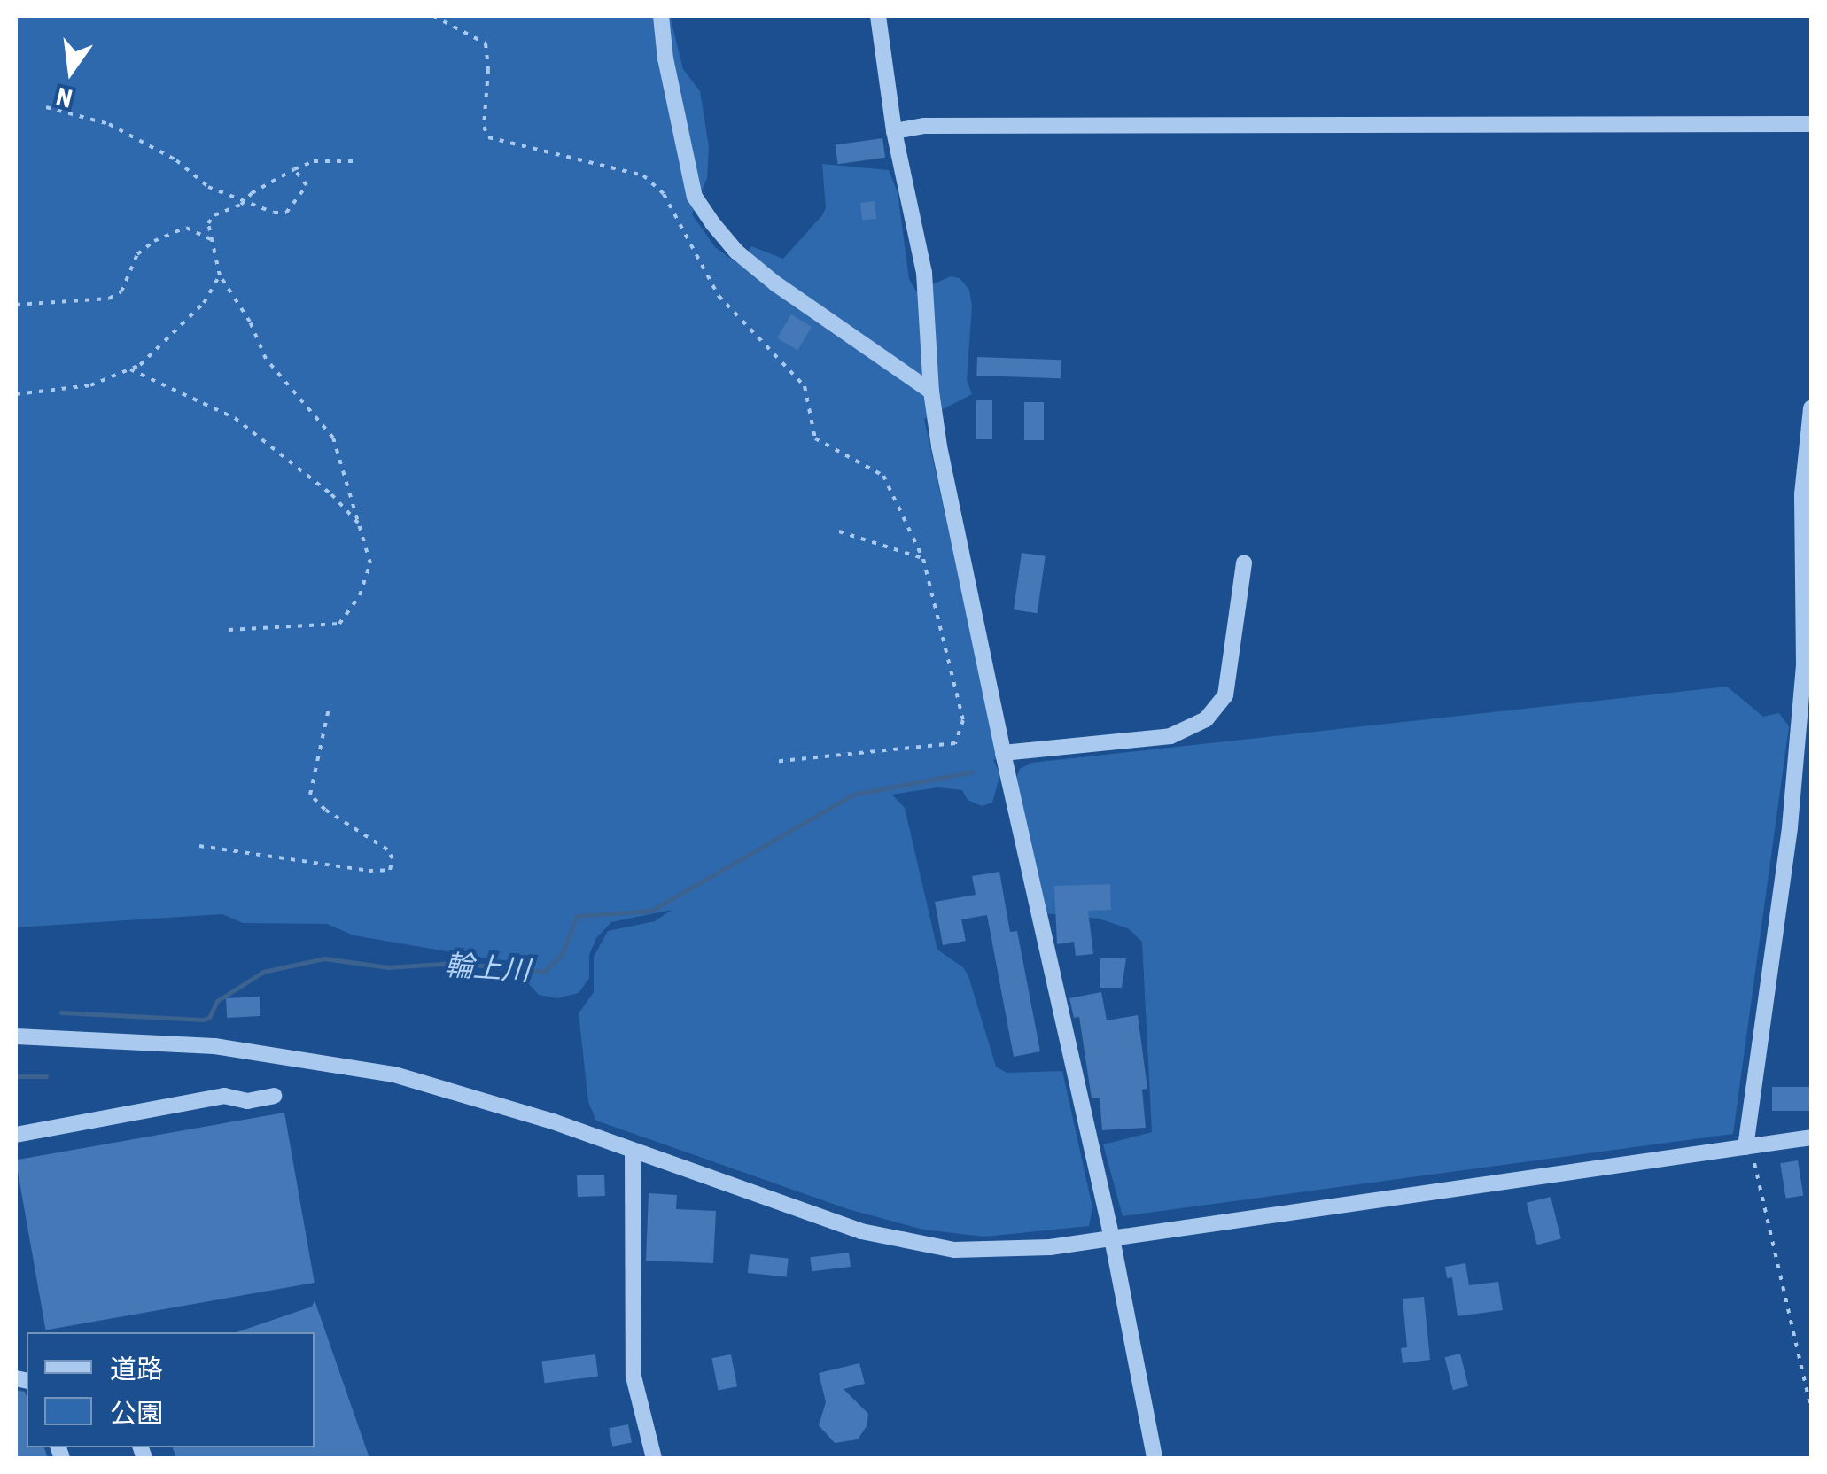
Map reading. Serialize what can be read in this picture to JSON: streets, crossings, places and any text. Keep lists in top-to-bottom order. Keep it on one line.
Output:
{"water":["輪上川"],"legend":["道路","公園"],"north":"bottom"}
